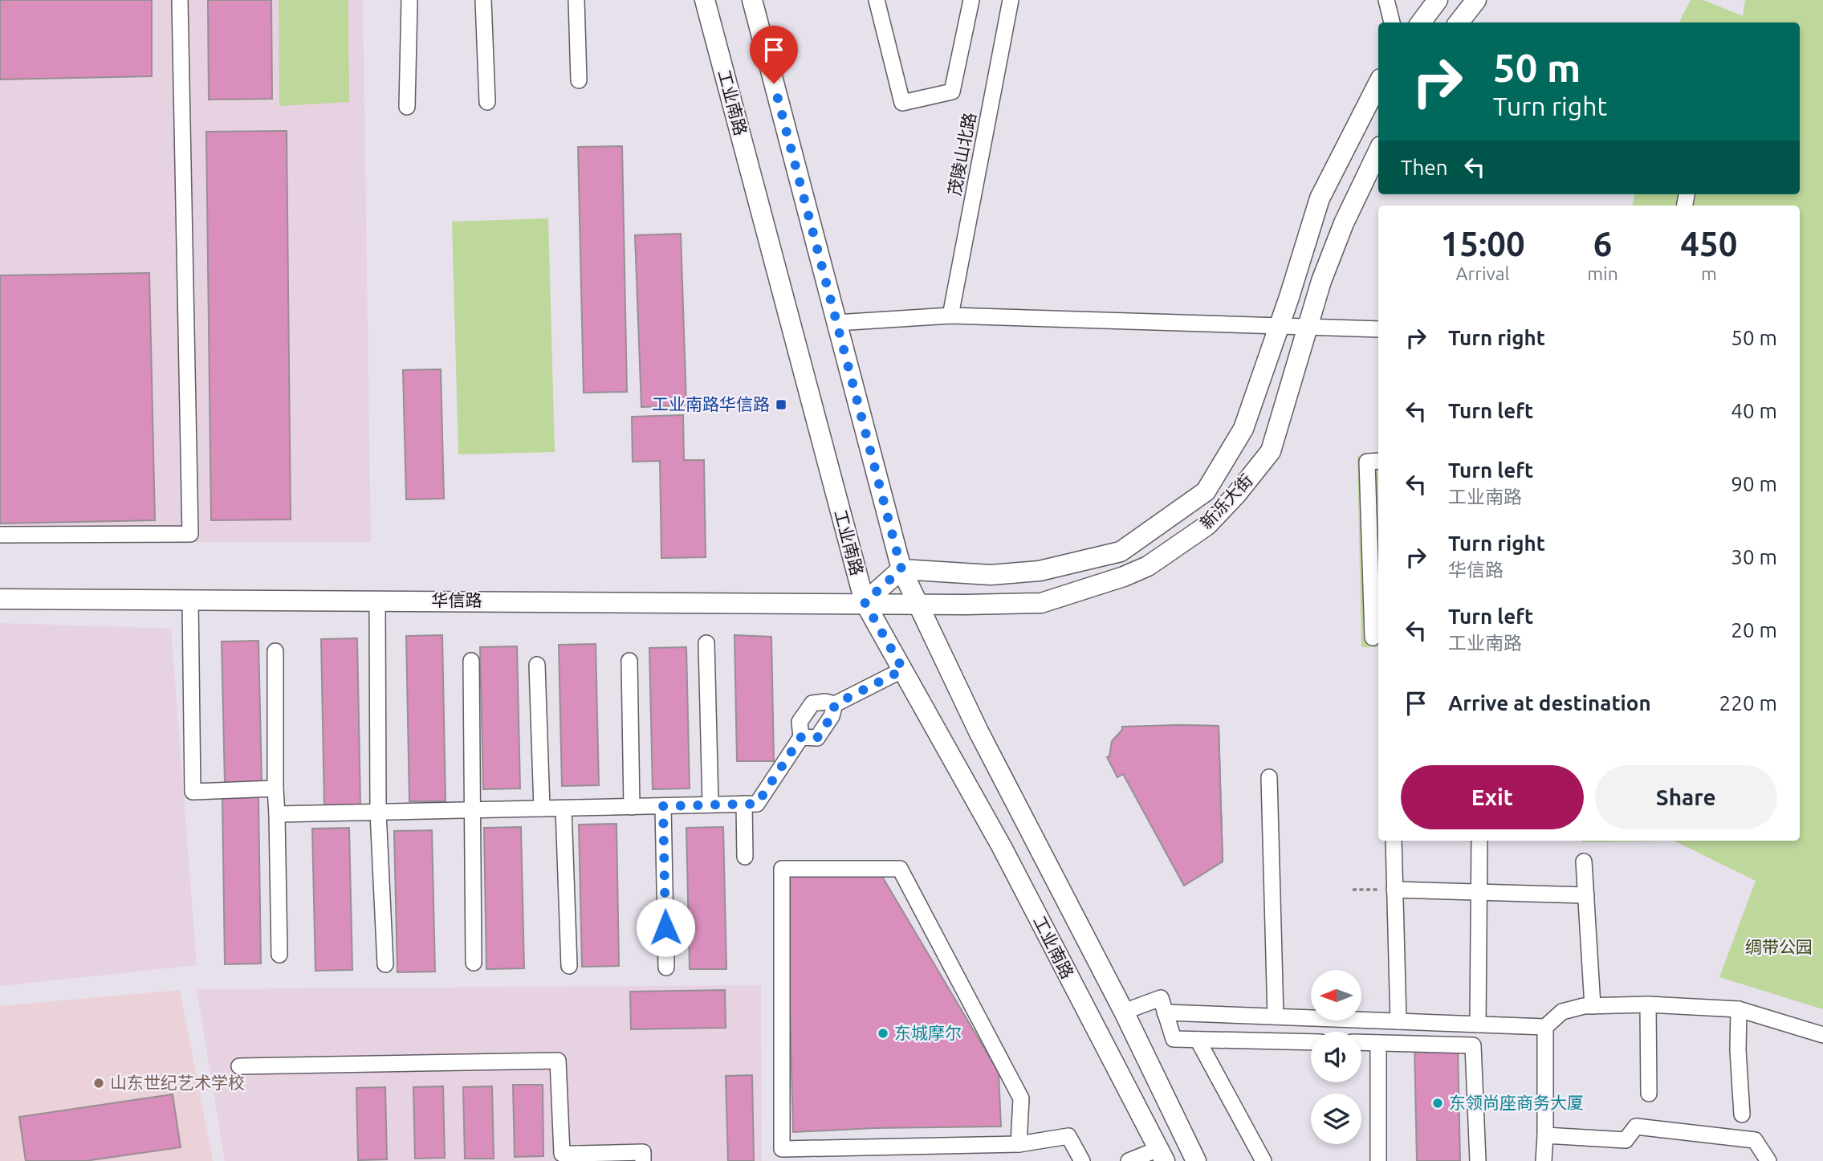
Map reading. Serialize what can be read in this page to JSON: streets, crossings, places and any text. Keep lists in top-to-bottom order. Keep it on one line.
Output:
{"streets":{"main road":["工业南路","新泺大街","华信路"],"street":["茂陵山北路"]},"crossings":[["工业南路","新泺大街"],["工业南路","华信路"],["新泺大街","华信路"]],"parks":["绸带公园"],"places":{"transit":["工业南路华信路"],"other":["东城摩尔","山东世纪艺术学校","东领尚座商务大厦"]},"north":"left","page":{"turn":["50 m","Turn right"],"then":"Then","eta":["15:00","Arrival","6","min","450","m"],"list":[{"name":"Turn right","value":"50 m"},{"name":"Turn left","value":"40 m"},{"name":"Turn left","note":"工业南路","value":"90 m"},{"name":"Turn right","note":"华信路","value":"30 m"},{"name":"Turn left","note":"工业南路","value":"20 m"},{"name":"Arrive at destination","value":"220 m"}],"buttons":["Exit","Share"]}}
